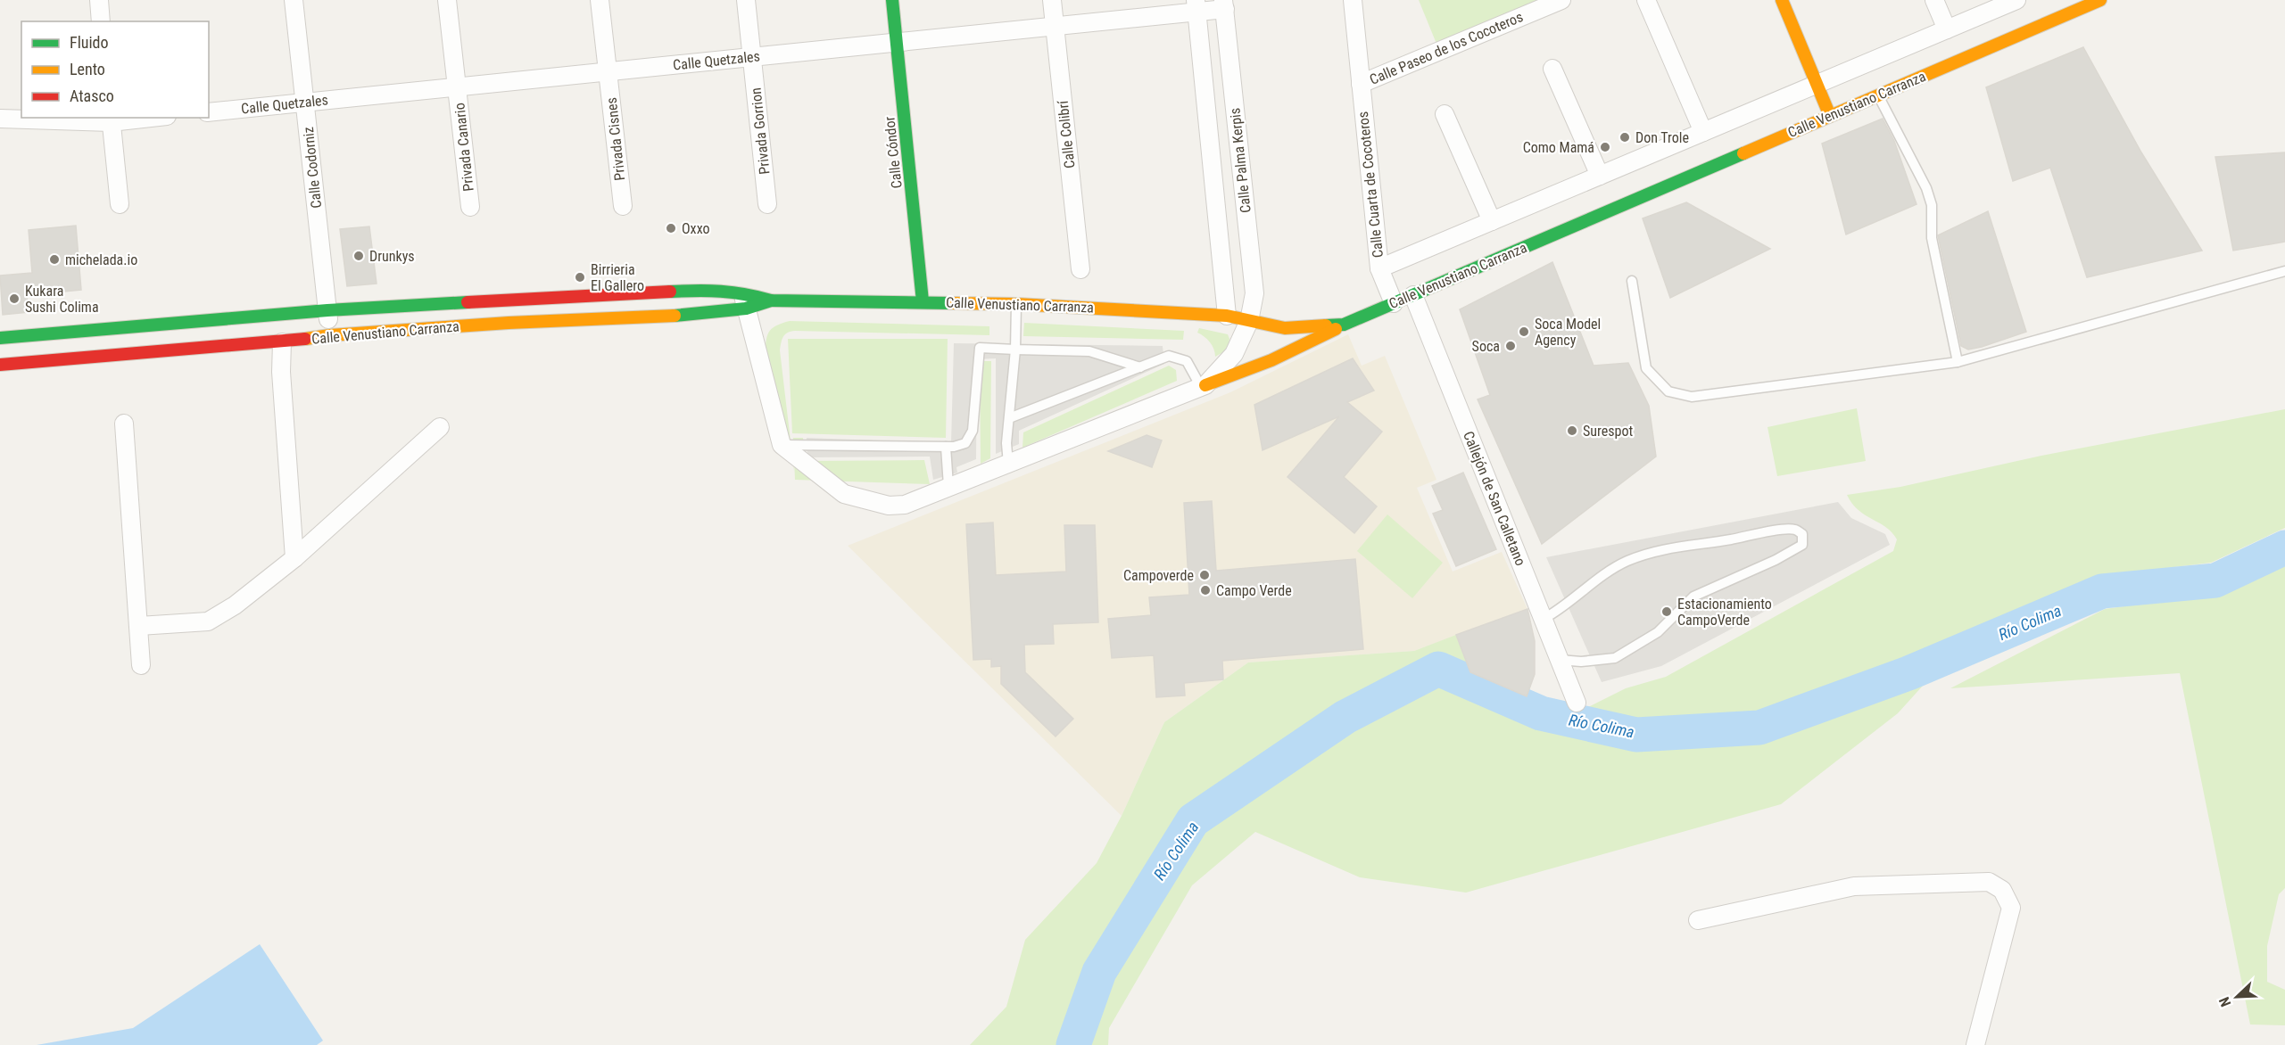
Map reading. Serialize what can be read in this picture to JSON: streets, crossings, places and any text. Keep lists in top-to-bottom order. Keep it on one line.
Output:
{"streets":{"street":["Calle Paseo de los Cocoteros","Calle Quetzales","Calle Venustiano Carranza","Privada Gorrion","Calle Colibrí","Privada Cisnes","Privada Canario","Calle Cóndor","Calle Palma Kerpis","Calle Codorniz","Calle Cuarta de Cocoteros","Callejón de San Calletano"]},"crossings":[["Calle Paseo de los Cocoteros","Calle Cuarta de Cocoteros"],["Calle Quetzales","Privada Gorrion"],["Calle Quetzales","Calle Colibrí"],["Calle Quetzales","Privada Cisnes"],["Calle Quetzales","Privada Canario"],["Calle Quetzales","Calle Cóndor"],["Calle Quetzales","Calle Palma Kerpis"],["Calle Quetzales","Calle Codorniz"],["Calle Venustiano Carranza","Calle Cóndor"],["Calle Venustiano Carranza","Calle Palma Kerpis"],["Calle Venustiano Carranza","Calle Codorniz"],["Calle Venustiano Carranza","Calle Cuarta de Cocoteros"],["Calle Venustiano Carranza","Callejón de San Calletano"]],"water":["Río Colima"],"places":["Don Trole","Como Mamá","Oxxo","Drunkys","michelada.io","Birrieria El Gallero","Kukara Sushi Colima","Soca Model Agency","Soca","Surespot","Campoverde","Campo Verde","Estacionamiento CampoVerde"],"legend":["Fluido","Lento","Atasco"],"north":"bottom left"}
